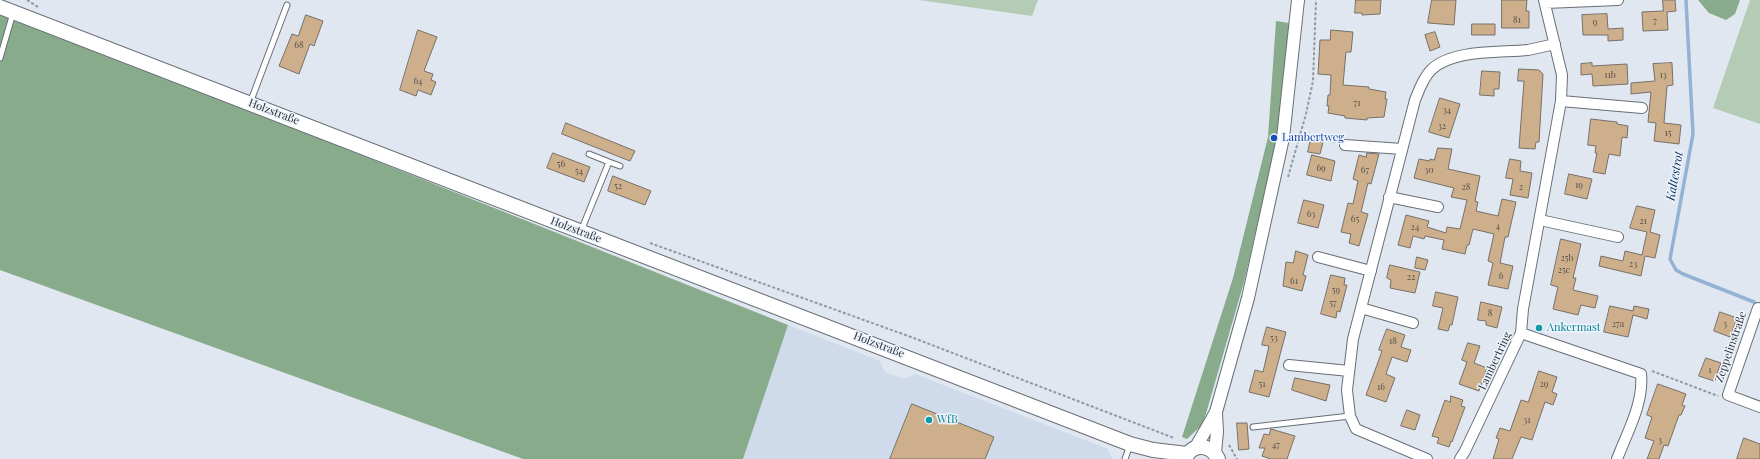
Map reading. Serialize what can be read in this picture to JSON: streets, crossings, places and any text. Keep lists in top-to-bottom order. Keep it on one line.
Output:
{"streets":{"main road":["Holzstraße"],"street":["Zeppelinstraße","Lambertring"]},"water":["Kaltestrot"],"places":["Lambertweg","Ankermast","WfB"],"house_numbers":["81","7","9","68","11b","13","64","71","34","32","15","56","69","67","30","54","19","52","28","2","63","65","21","4","24","25b","23","25c","6","22","61","59","57","8","27a","3","53","18","1","51","29","16","31","3","47"]}
